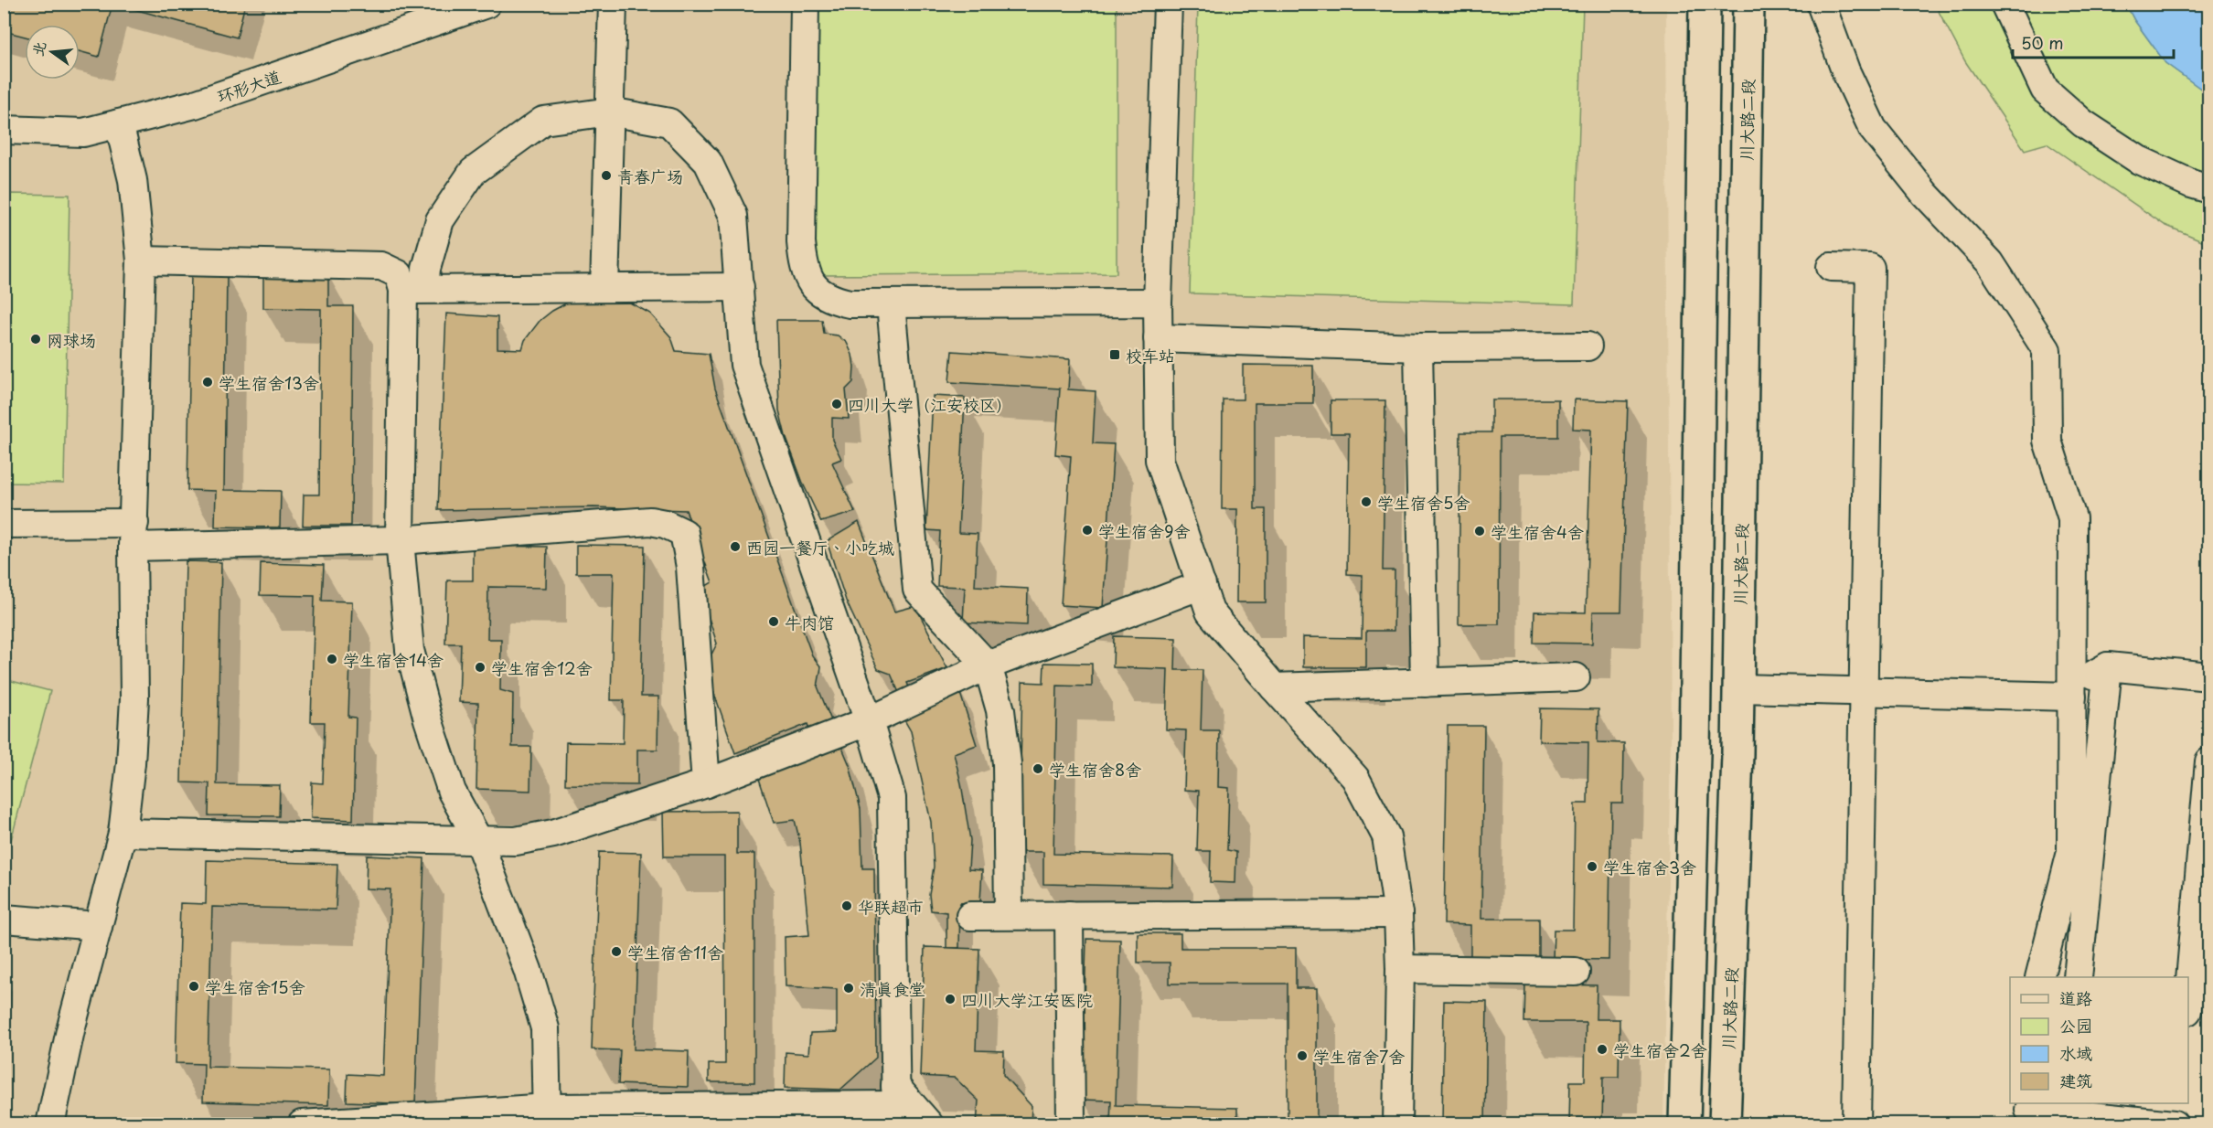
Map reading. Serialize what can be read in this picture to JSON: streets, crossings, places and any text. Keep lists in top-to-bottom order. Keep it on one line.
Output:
{"streets":{"main road":["川大路二段"],"street":["环形大道"]},"places":{"other":["青春广场","网球场","学生宿舍13舍","四川大学（江安校区）","学生宿舍5舍","学生宿舍9舍","学生宿舍4舍","西园一餐厅、小吃城","牛肉馆","学生宿舍14舍","学生宿舍12舍","学生宿舍8舍","学生宿舍3舍","华联超市","学生宿舍11舍","学生宿舍15舍","清真食堂","四川大学江安医院","学生宿舍2舍","学生宿舍7舍"],"transit":["校车站"]},"legend":["道路","公园","水域","建筑"],"scale_bar":"50 m","north":"left"}
